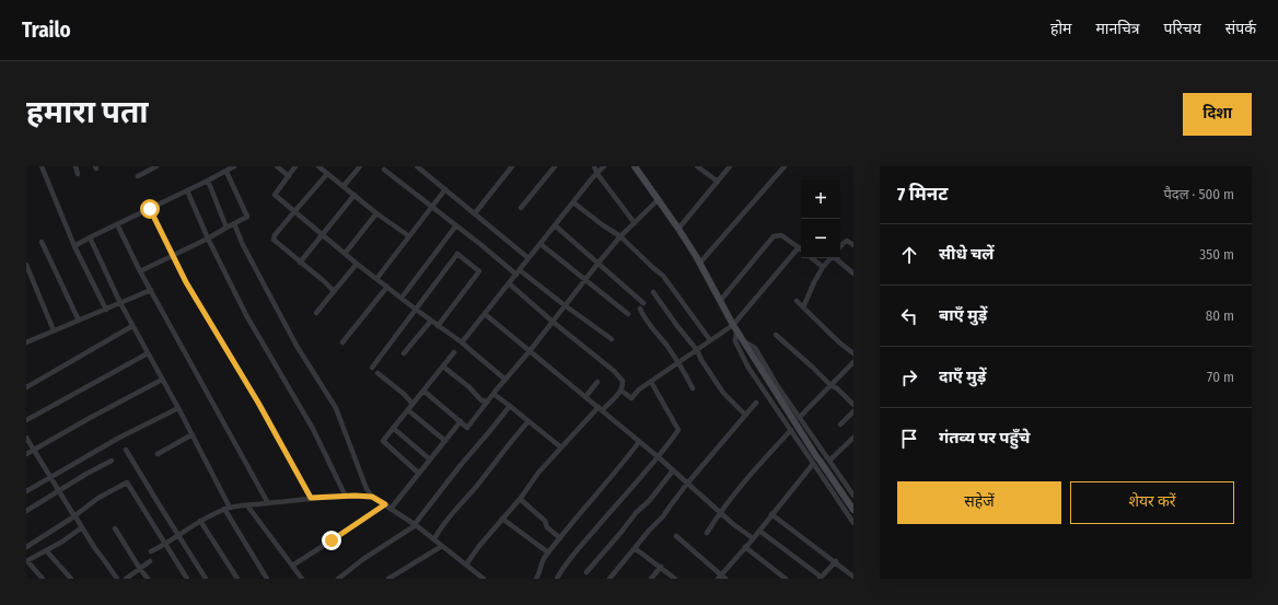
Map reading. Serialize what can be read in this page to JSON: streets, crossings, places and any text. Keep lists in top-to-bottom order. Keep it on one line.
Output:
{"page":{"header":"Trailo","nav":["होम","मानचित्र","परिचय","संपर्क"],"buttons":["दिशा",["सहेजें","शेयर करें"]],"title":"हमारा पता","heading":["7 मिनट","पैदल · 500 m"],"map_buttons":["+","−"],"list":[["सीधे चलें","350 m"],["बाएँ मुड़ें","80 m"],["दाएँ मुड़ें","70 m"],"गंतव्य पर पहुँचे"]}}
